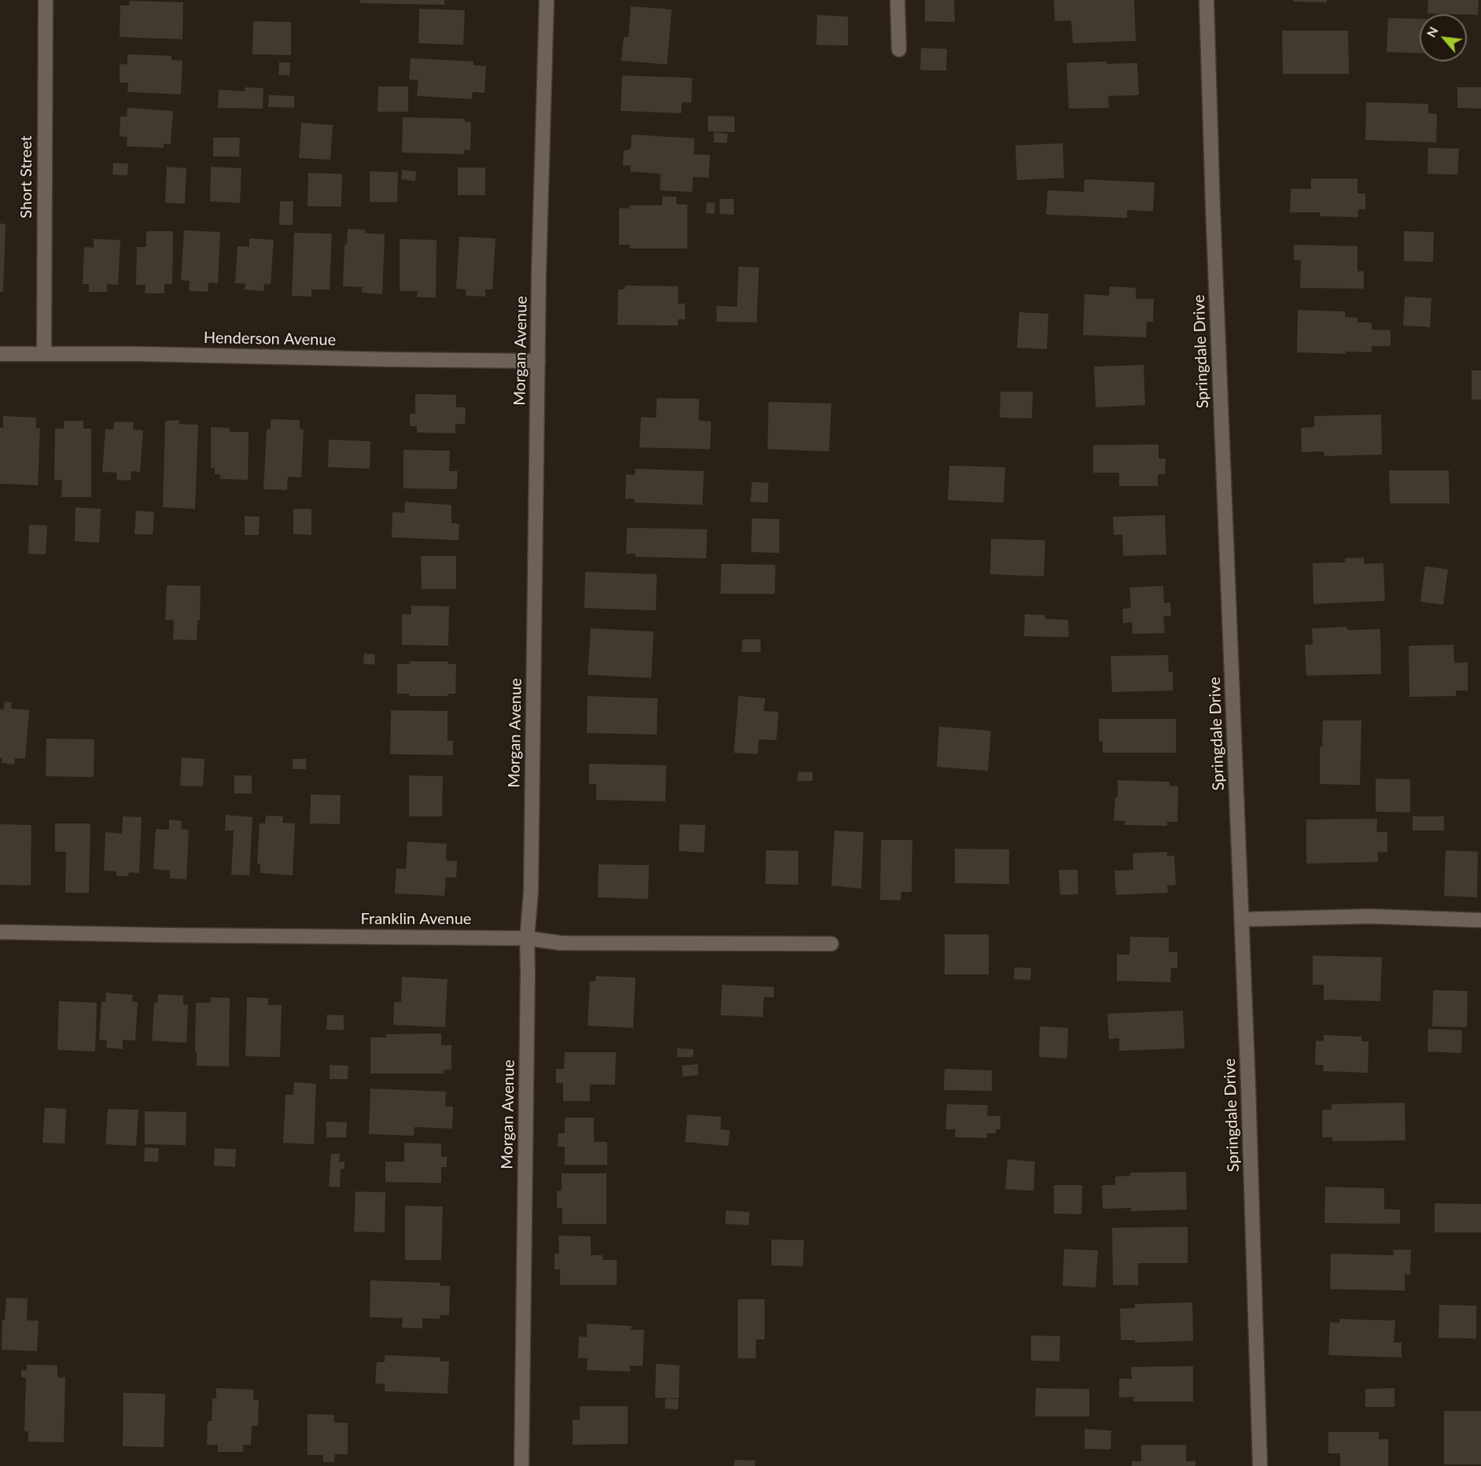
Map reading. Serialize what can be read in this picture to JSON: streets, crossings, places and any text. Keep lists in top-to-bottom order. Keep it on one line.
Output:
{"streets":{"street":["Short Street","Henderson Avenue","Morgan Avenue","Springdale Drive","Franklin Avenue"]},"crossings":[["Short Street","Henderson Avenue"],["Henderson Avenue","Morgan Avenue"],["Morgan Avenue","Franklin Avenue"]],"north":"top left"}
